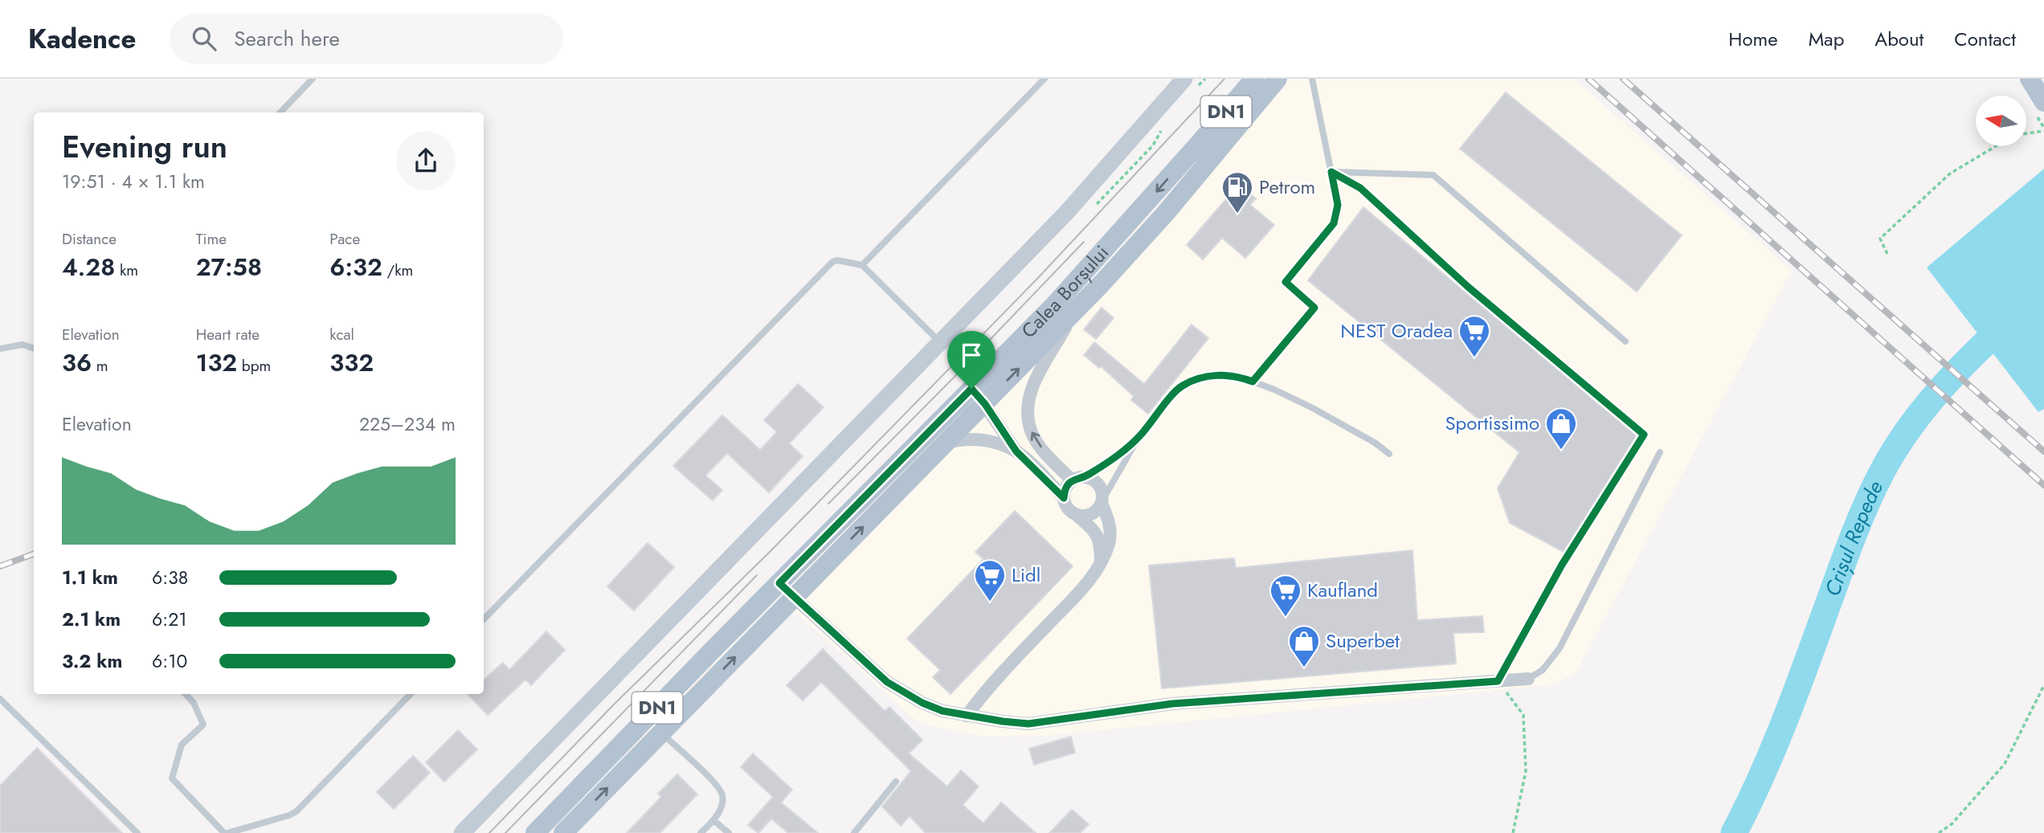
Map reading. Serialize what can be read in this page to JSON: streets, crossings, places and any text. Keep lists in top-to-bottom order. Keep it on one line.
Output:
{"streets":{"main road":["DN1","Calea Borșului"]},"water":["Crișul Repede"],"places":{"fuel station":["Petrom"],"supermarket":["NEST Oradea","Lidl","Kaufland"],"shop":["Sportissimo","Superbet"]},"north":"left","page":{"header":"Kadence","search":"Search here","nav":["Home","Map","About","Contact"],"heading":["Evening run","19:51 · 4 × 1.1 km"],"stats":[["Distance","4.28 km"],["Time","27:58"],["Pace","6:32 /km"],["Elevation","36 m"],["Heart rate","132 bpm"],["kcal","332"]],"chart":["Elevation","225–234 m"],"list":[{"name":"1.1 km","note":"6:38"},{"name":"2.1 km","note":"6:21"},{"name":"3.2 km","note":"6:10"}]}}
